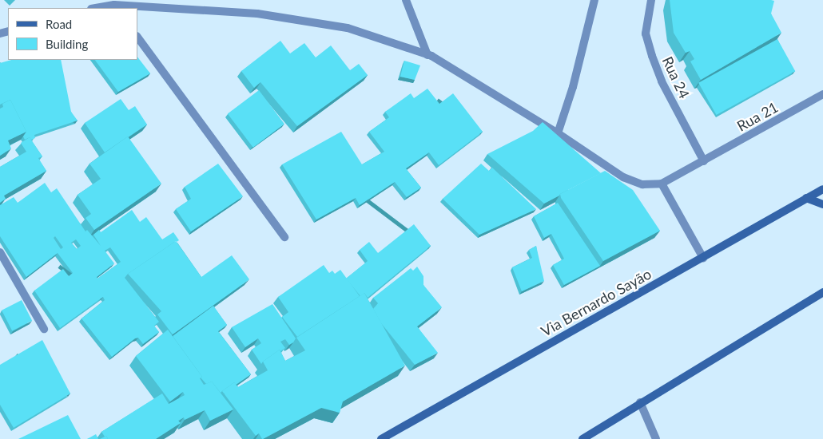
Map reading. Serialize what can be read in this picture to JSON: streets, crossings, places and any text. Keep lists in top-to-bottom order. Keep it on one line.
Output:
{"streets":{"main road":["Via Bernardo Sayão"],"street":["Rua 24","Rua 21"]},"crossings":[["Rua 24","Rua 21"]],"legend":["Road","Building"]}
